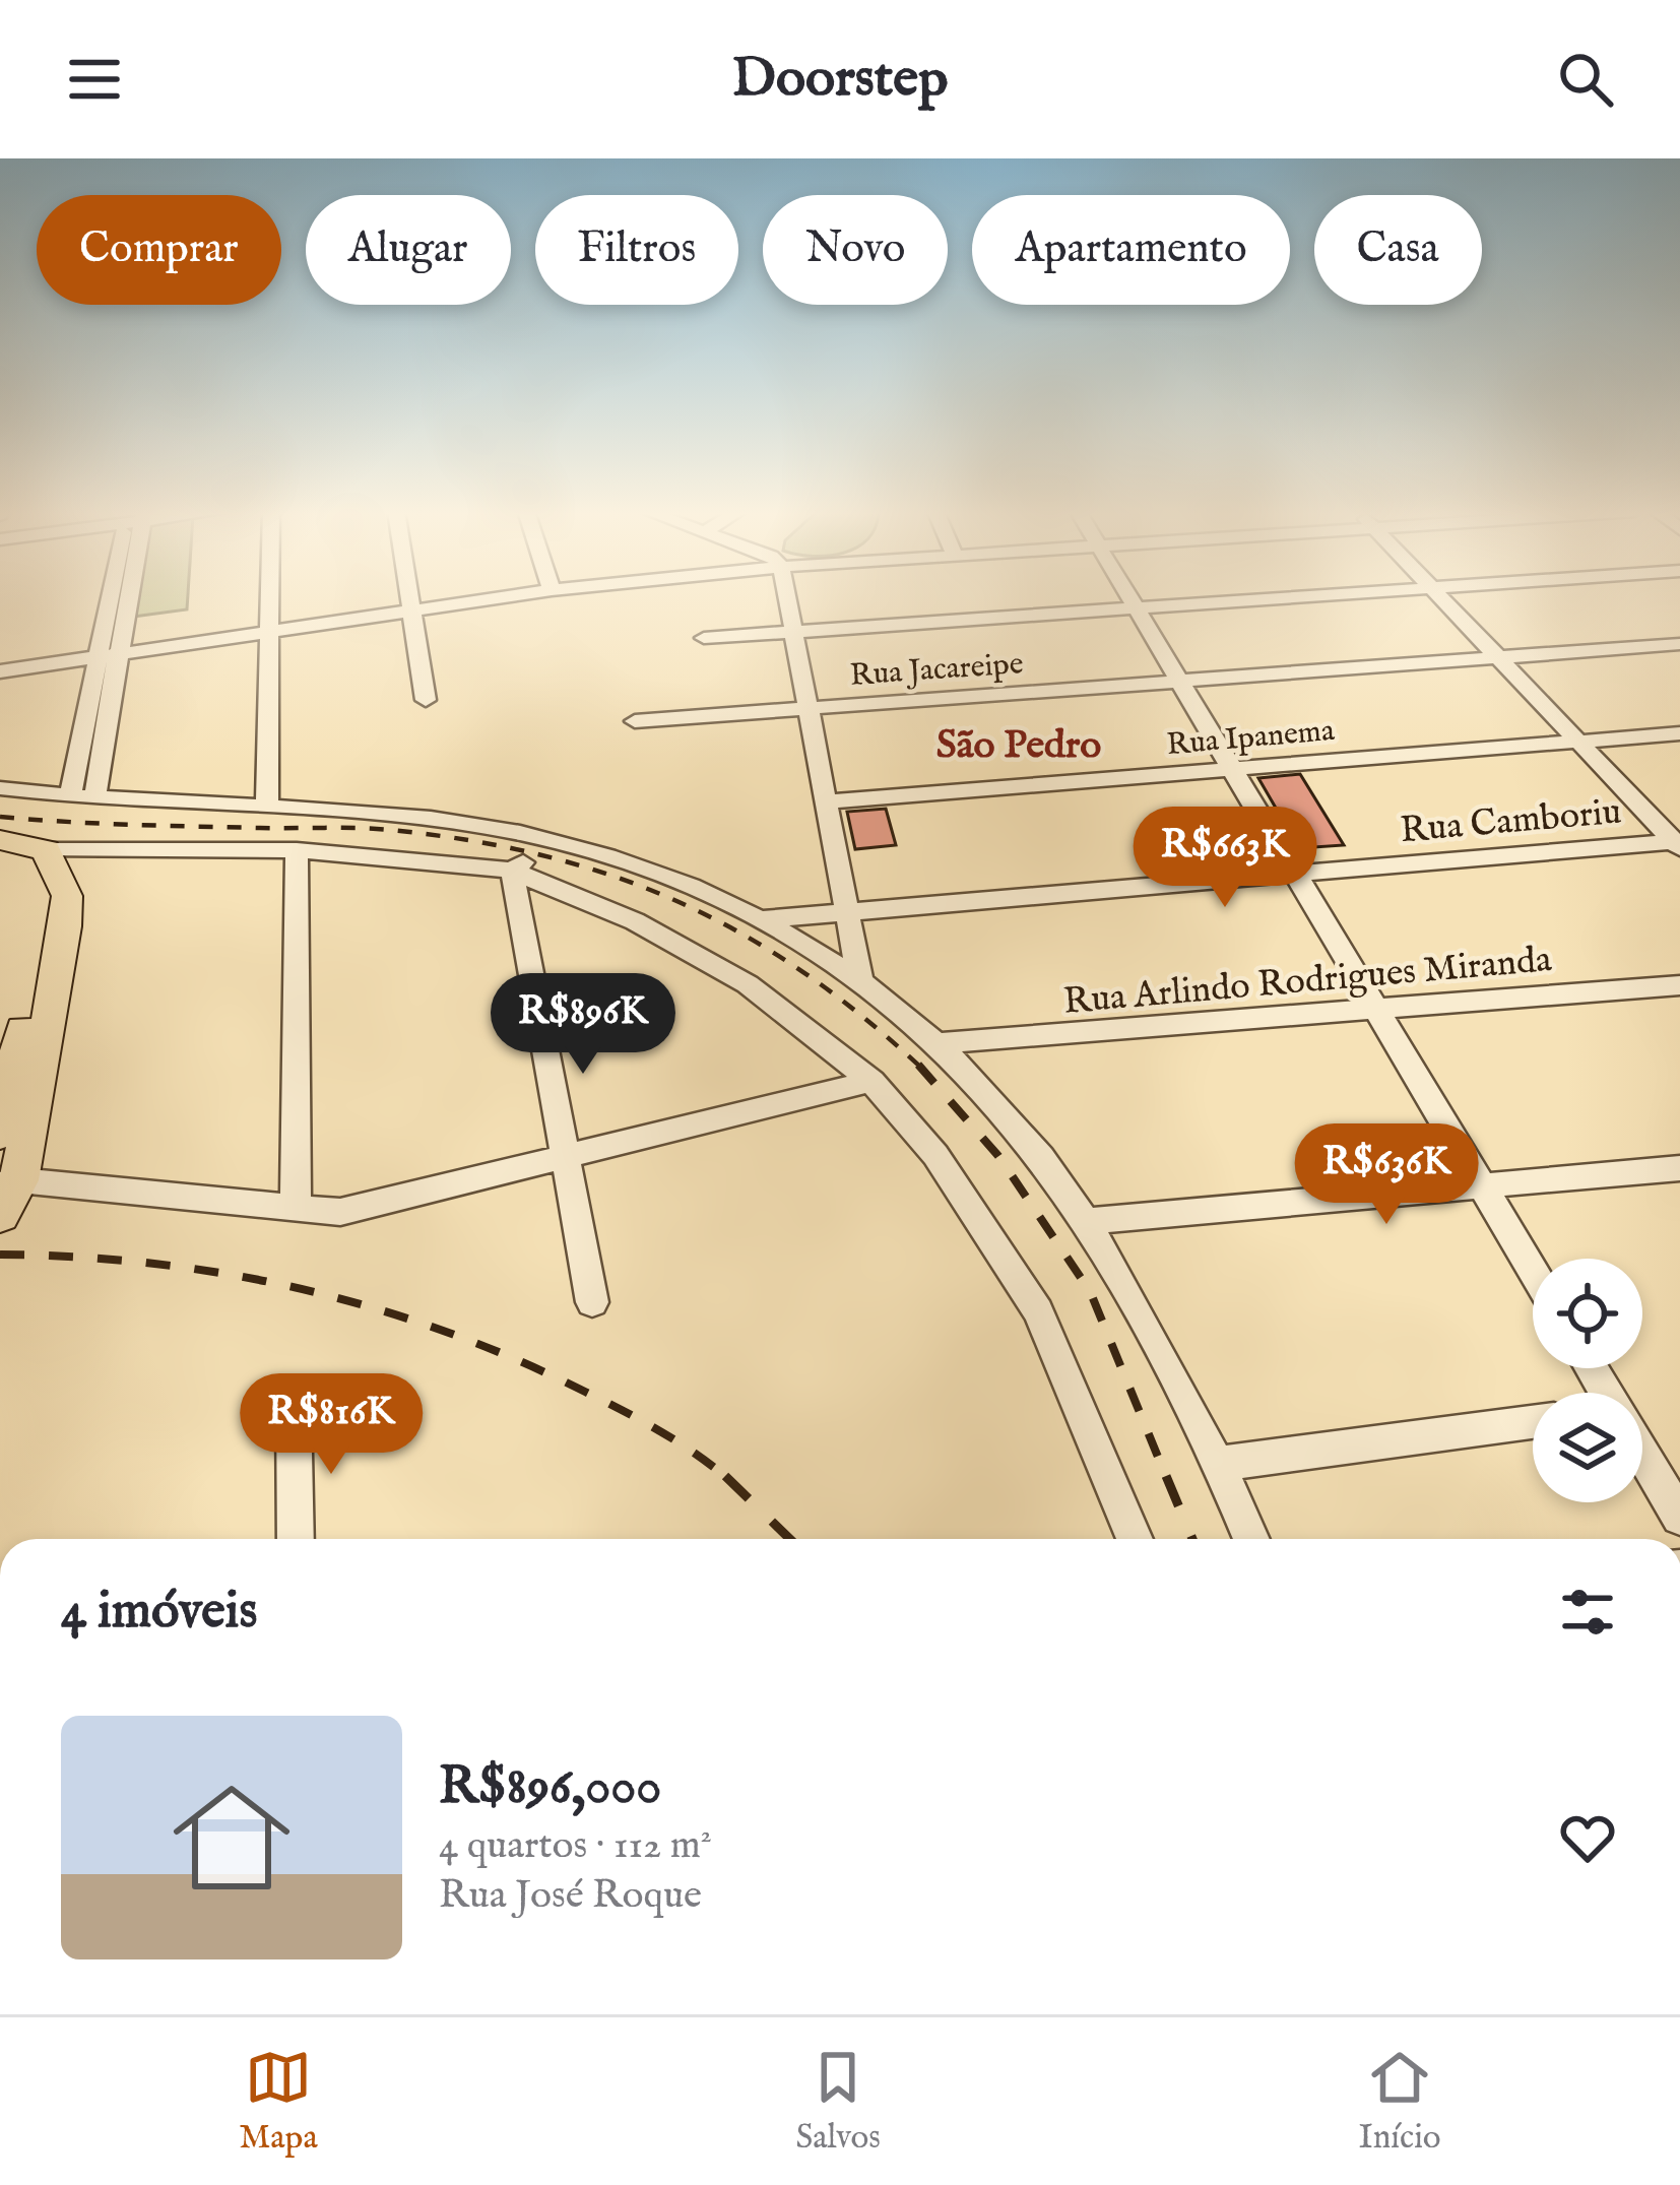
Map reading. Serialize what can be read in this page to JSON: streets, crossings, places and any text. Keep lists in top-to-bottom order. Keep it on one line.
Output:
{"streets":{"street":["Rua Jacareipe","Rua Ipanema","Rua Camboriu","Rua Arlindo Rodrigues Miranda"]},"districts":["São Pedro"],"page":{"header":"Doorstep","chip":["Comprar","Alugar","Filtros","Novo","Apartamento","Casa"],"price":["R$663K","R$896K","R$636K","R$816K"],"heading":"4 imóveis","list":[{"name":"R$896,000","note":"4 quartos · 112 m² · Rua José Roque"}],"tabs":["Mapa","Salvos","Início"]}}
